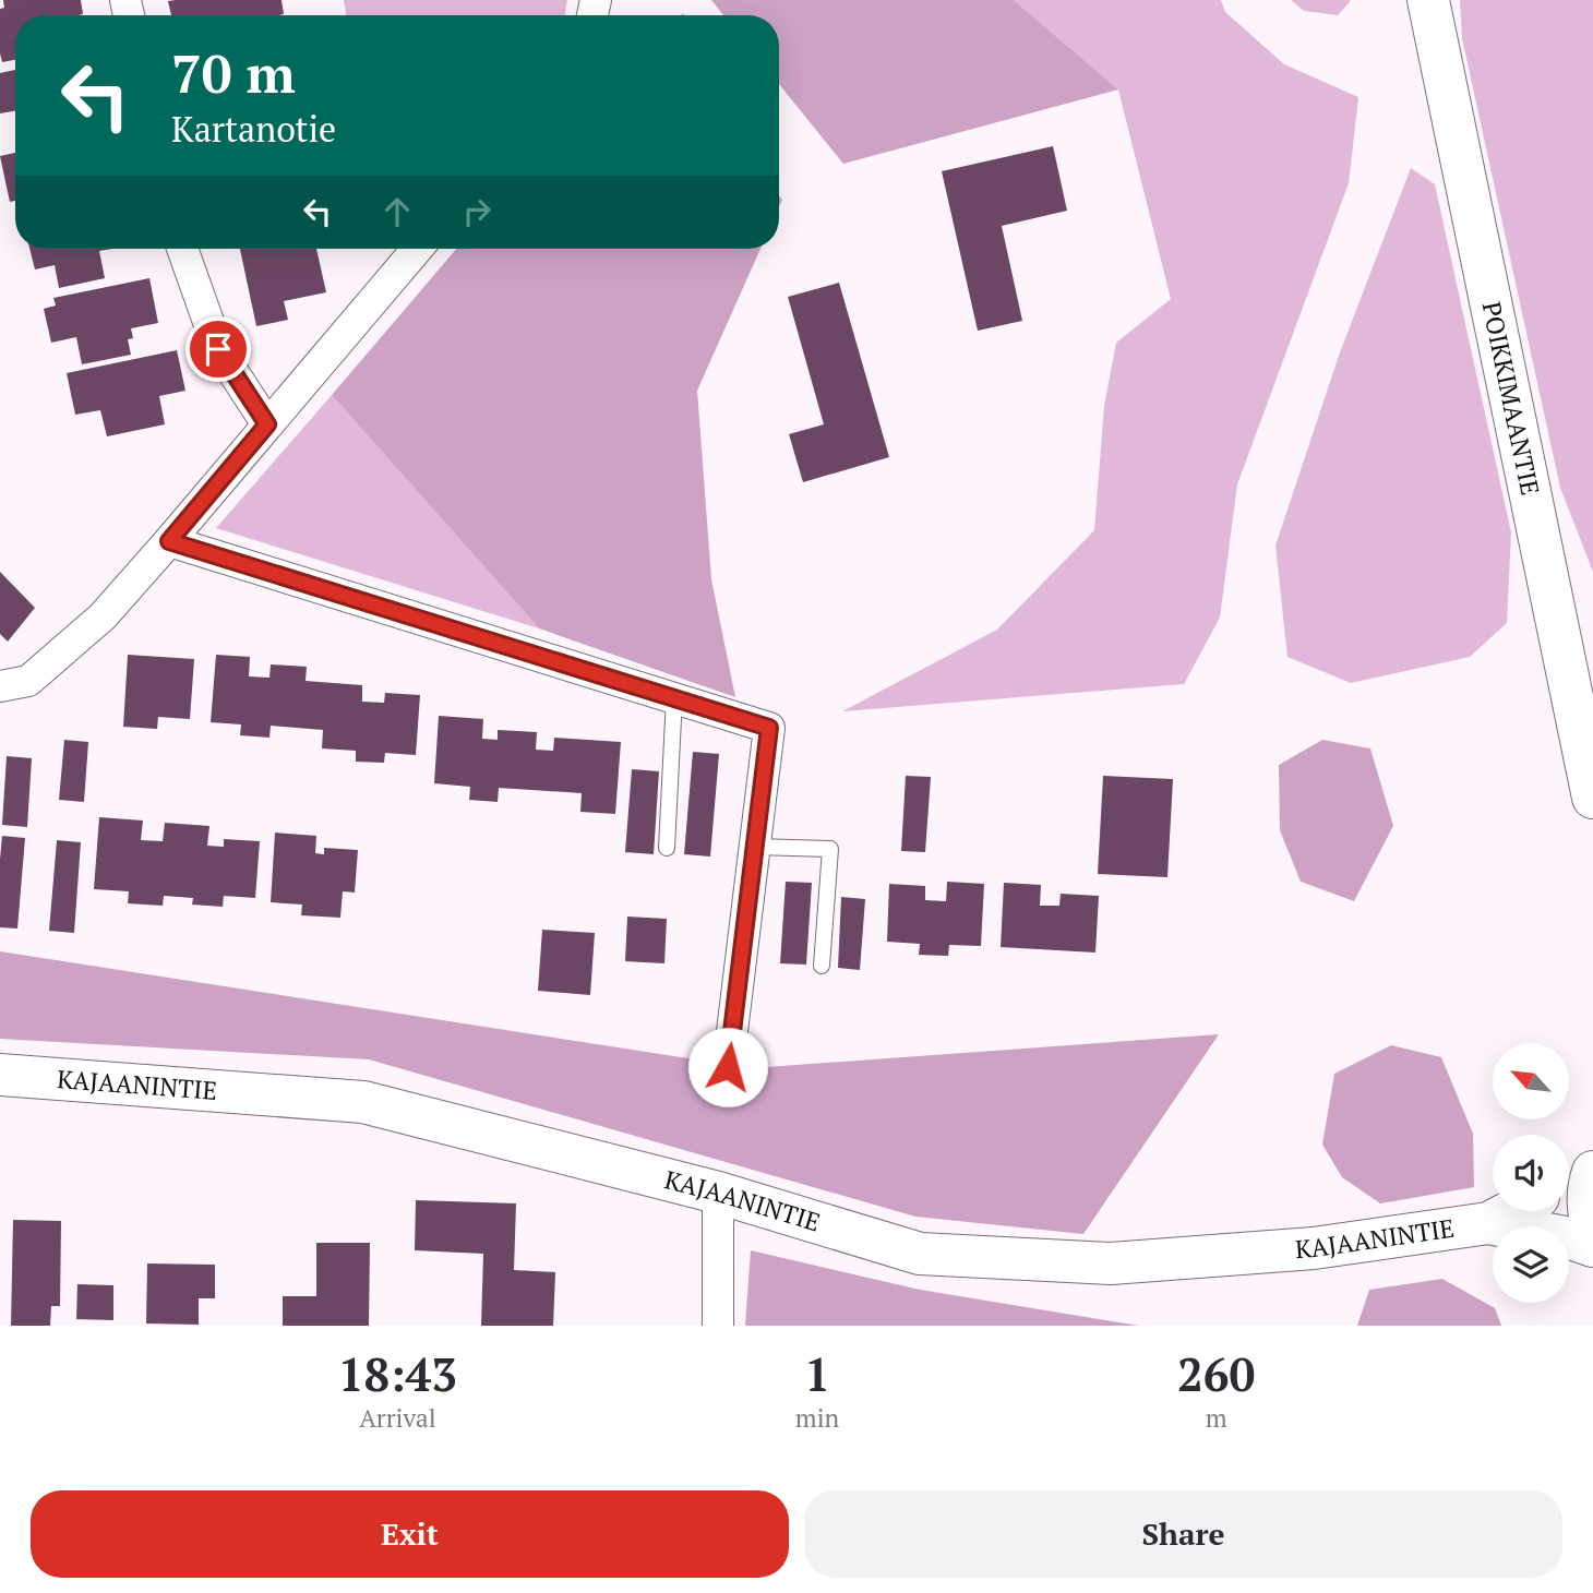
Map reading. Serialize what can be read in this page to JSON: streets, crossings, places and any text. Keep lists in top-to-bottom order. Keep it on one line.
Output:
{"streets":{"main road":["POIKKIMAANTIE","KAJAANINTIE"]},"north":"top left","page":{"turn":["70 m","Kartanotie"],"eta":["18:43","Arrival","1","min","260","m"],"buttons":["Exit","Share"]}}
